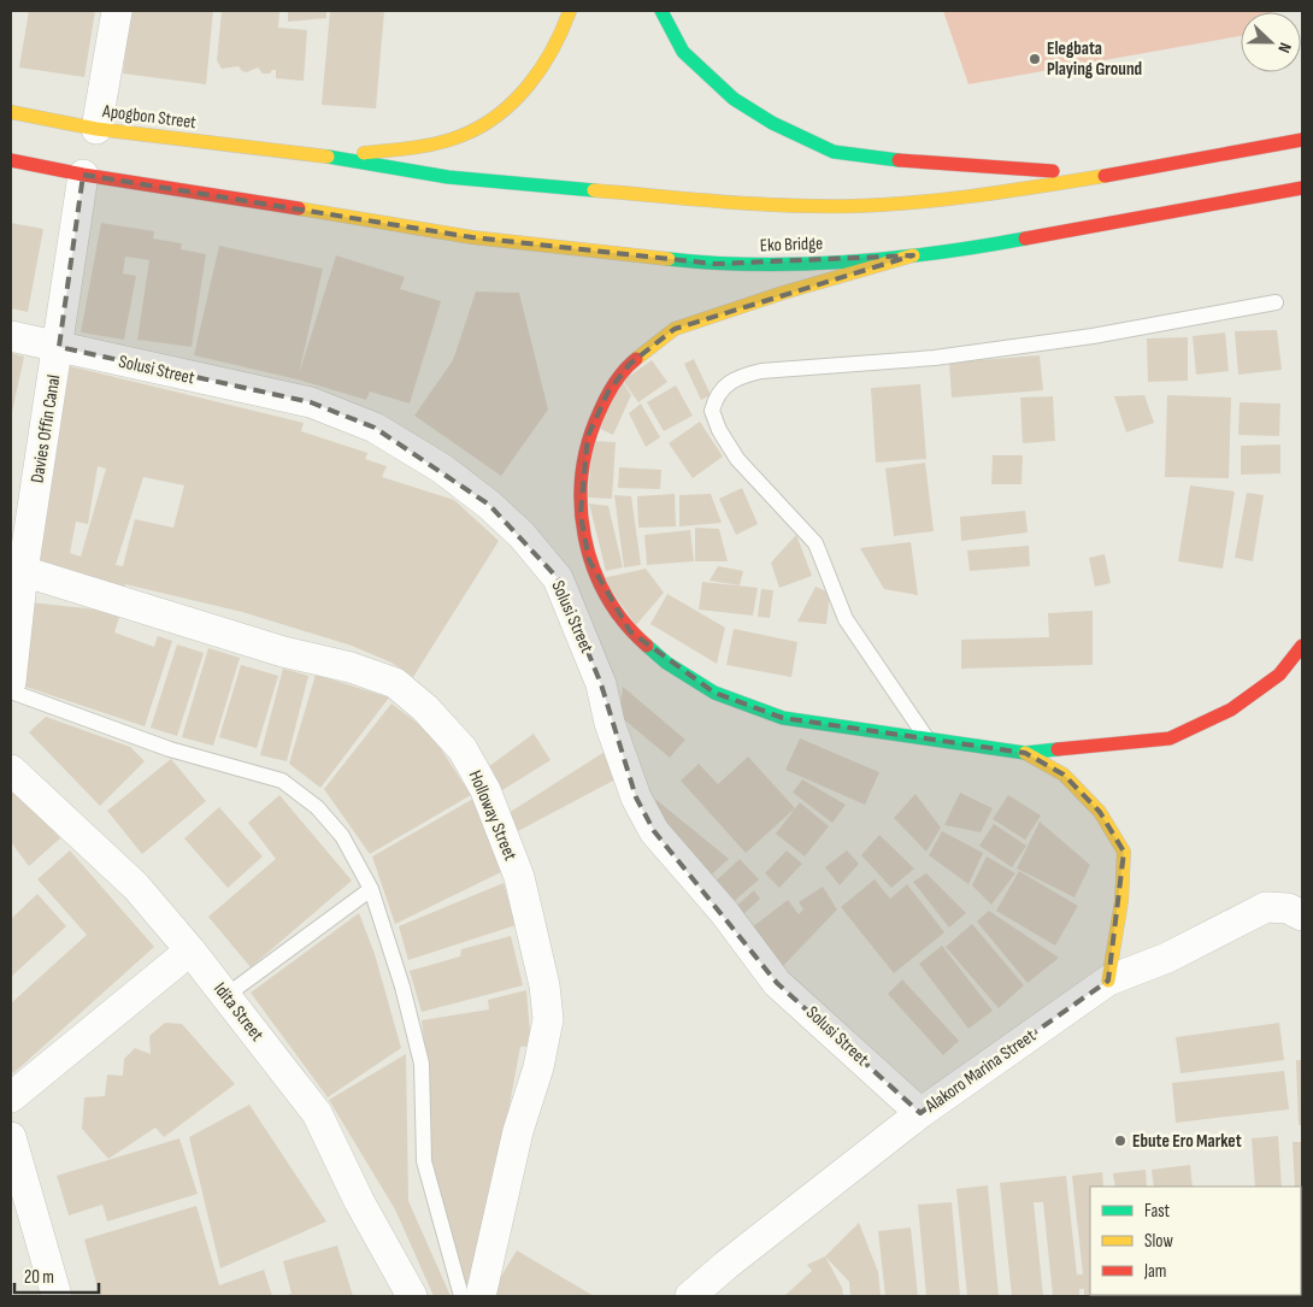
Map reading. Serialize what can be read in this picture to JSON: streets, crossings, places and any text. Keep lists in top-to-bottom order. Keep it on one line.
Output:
{"streets":{"highway":["Apogbon Street","Eko Bridge"],"street":["Solusi Street","Davies Offin Canal","Holloway Street","Idita Street","Alakoro Marina Street"]},"crossings":[["Eko Bridge","Davies Offin Canal"],["Solusi Street","Davies Offin Canal"],["Solusi Street","Alakoro Marina Street"],["Davies Offin Canal","Holloway Street"]],"places":["Elegbata Playing Ground","Ebute Ero Market"],"legend":["Fast","Slow","Jam"],"scale_bar":"20 m","north":"right"}
